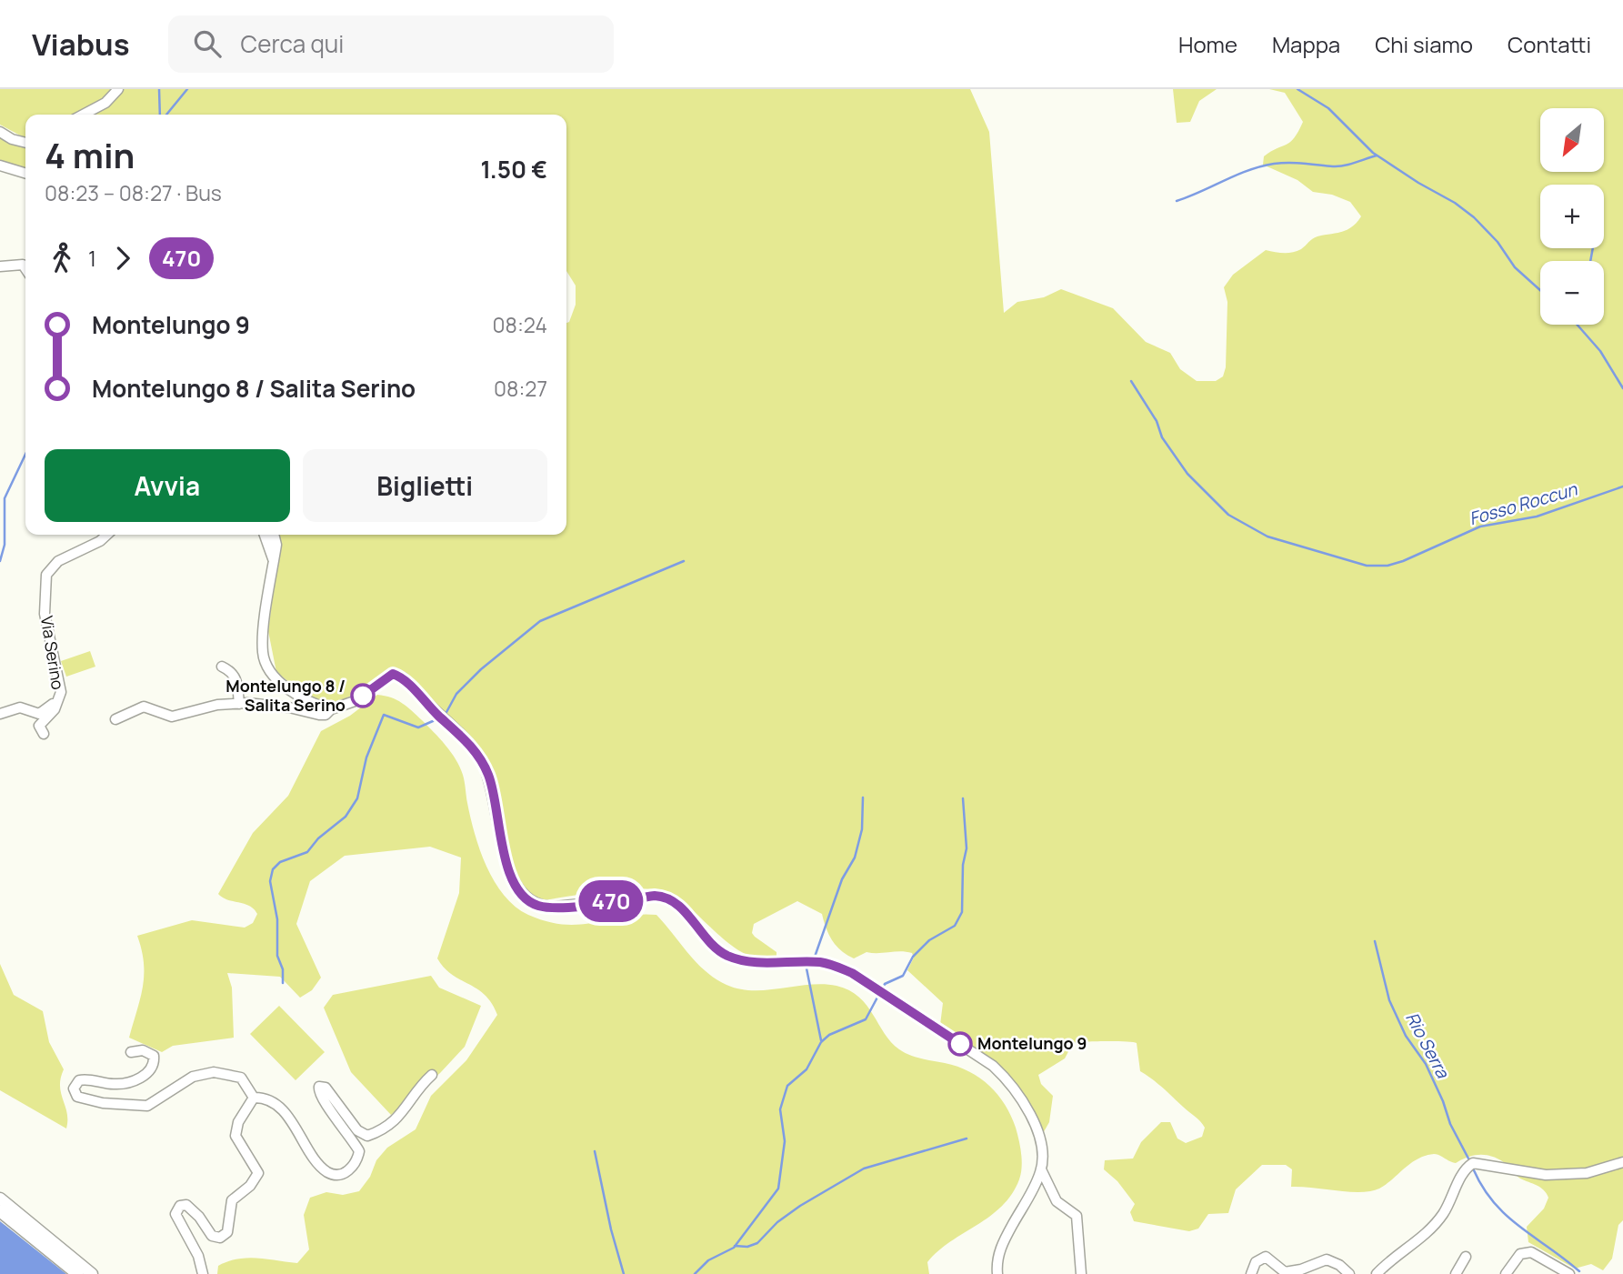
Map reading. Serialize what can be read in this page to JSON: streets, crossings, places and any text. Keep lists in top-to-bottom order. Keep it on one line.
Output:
{"streets":{"street":["Via Serino"]},"water":["Fosso Roccun","Rio Serra"],"places":["Montelungo 8 / Salita Serino","Montelungo 9"],"lines":["bus line 470"],"north":"bottom left","page":{"header":"Viabus","search":"Cerca qui","nav":["Home","Mappa","Chi siamo","Contatti"],"on_map":"470","map_buttons":["+","−"],"heading":["4 min","08:23 – 08:27 · Bus","1.50 €"],"legs":["1","470"],"list":[{"name":"Montelungo 9","value":"08:24"},{"name":"Montelungo 8 / Salita Serino","value":"08:27"}],"buttons":["Avvia","Biglietti"]}}
